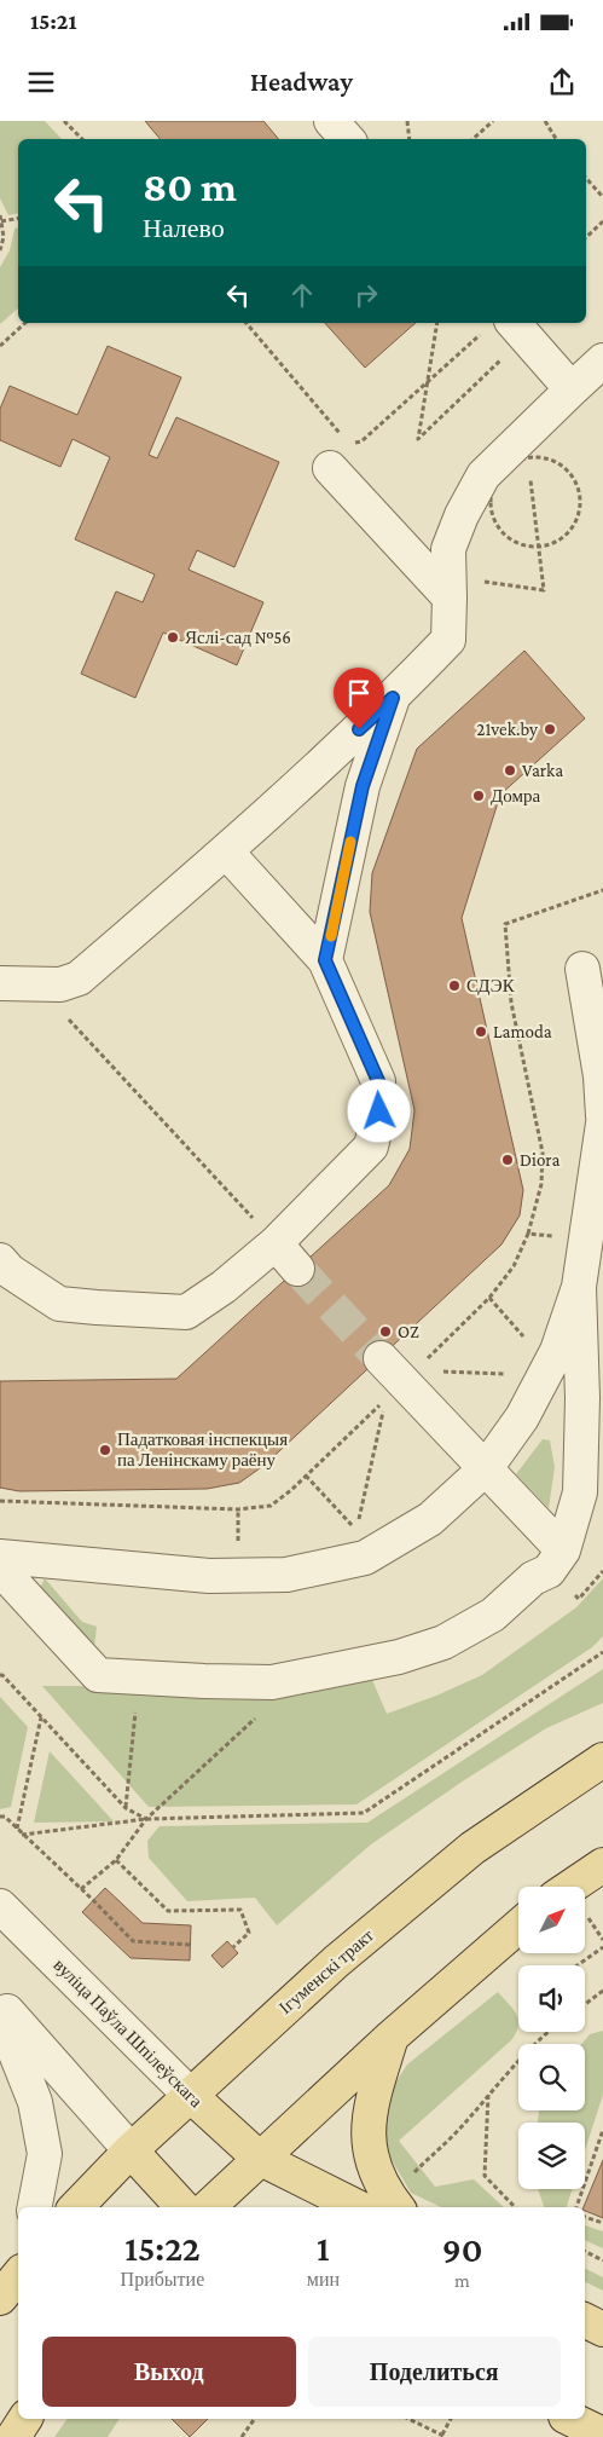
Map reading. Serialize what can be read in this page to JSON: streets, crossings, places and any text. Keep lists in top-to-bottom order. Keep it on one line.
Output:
{"streets":{"main road":["Ігуменскі тракт","вуліца Паўла Шпілеўскага"]},"crossings":[["Ігуменскі тракт","вуліца Паўла Шпілеўскага"]],"places":["Яслі-сад №56","21vek.by","Varka","Домра","СДЭК","Lamoda","Diora","OZ","Падатковая інспекцыя па Ленінскаму раёну"],"north":"top right","page":{"status":"15:21","header":"Headway","turn":["80 m","Налево"],"eta":["15:22","Прибытие","1","мин","90","m"],"buttons":["Выход","Поделиться"]}}
